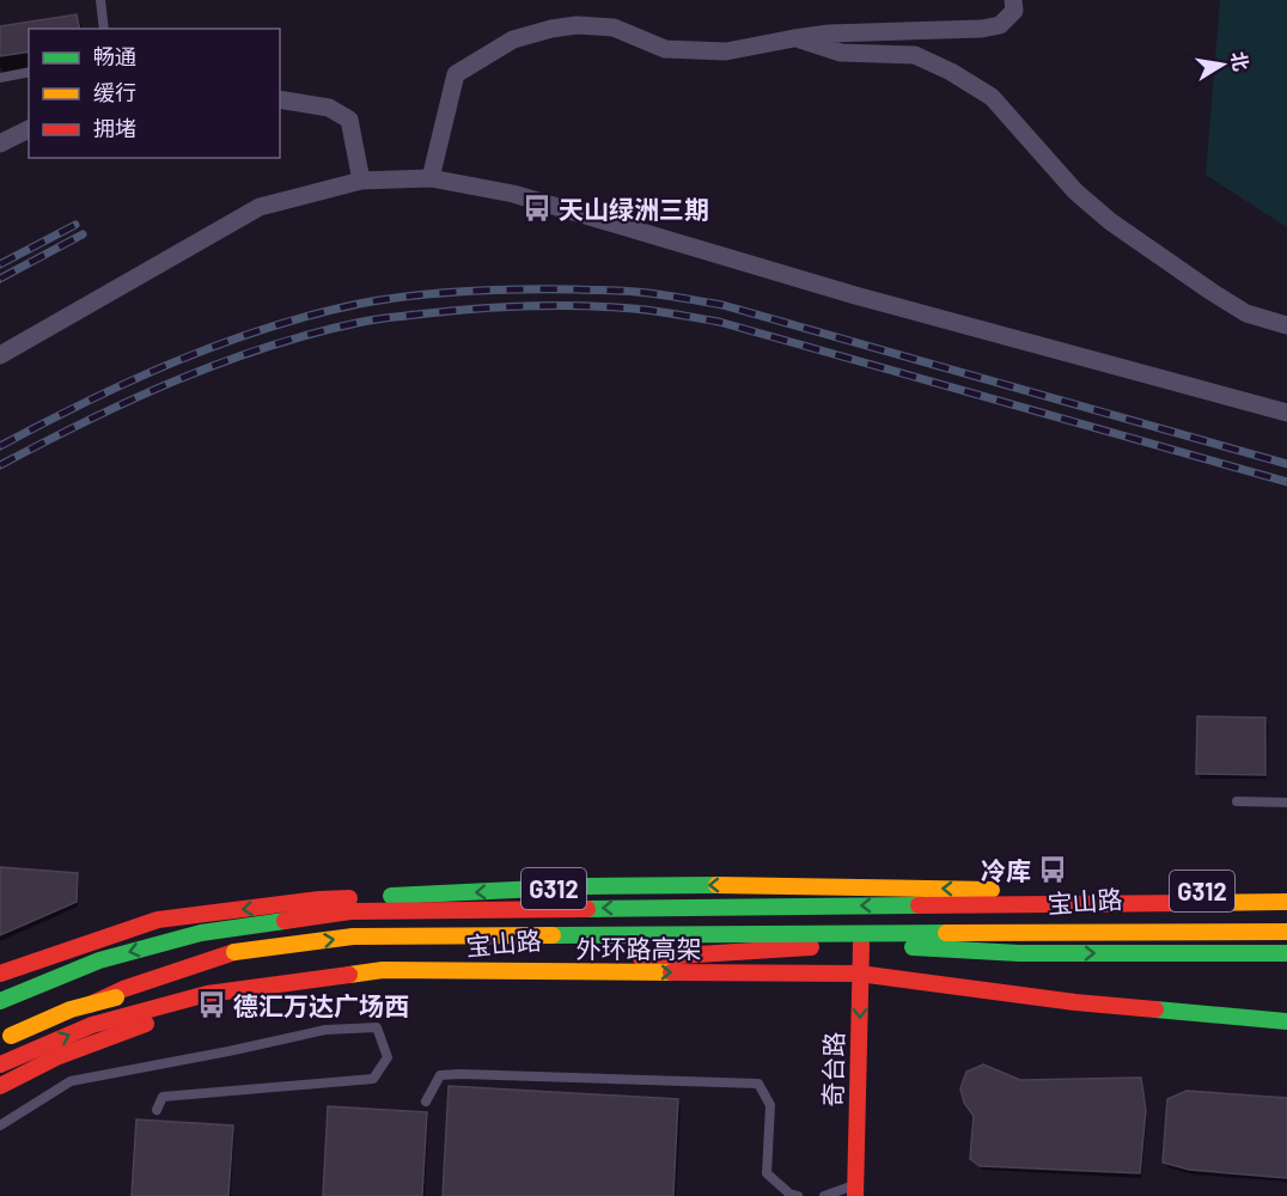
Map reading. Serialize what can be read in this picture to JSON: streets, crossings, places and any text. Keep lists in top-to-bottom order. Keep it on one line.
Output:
{"streets":{"main road":["G312","宝山路","外环路高架","奇台路"]},"crossings":[["宝山路","奇台路"]],"one_way":["奇台路"],"places":{"bus stop":["天山绿洲三期","冷库","德汇万达广场西"]},"legend":["畅通","缓行","拥堵"],"north":"right"}
